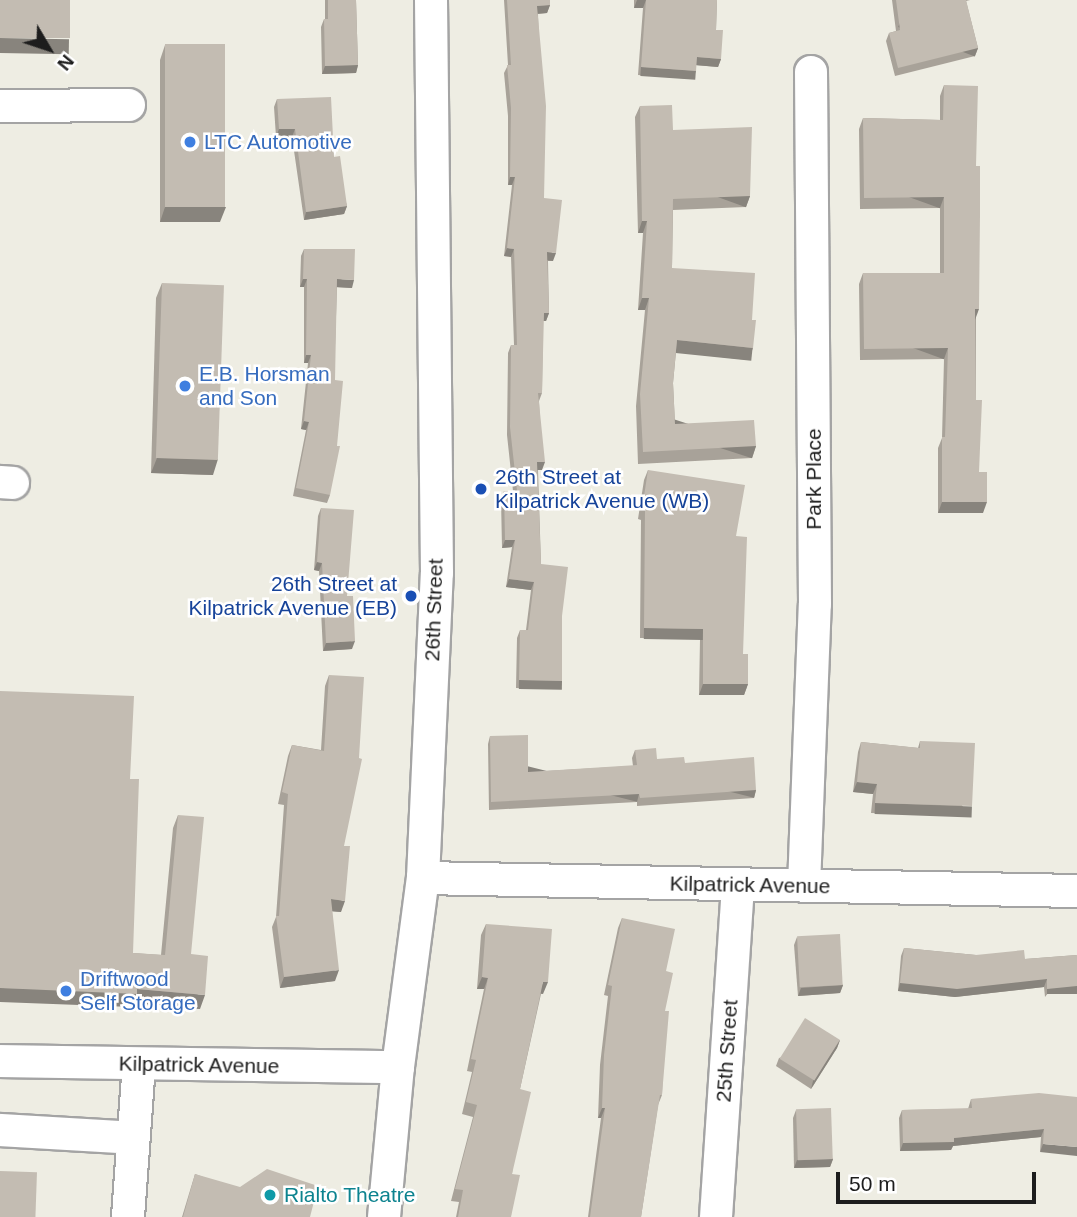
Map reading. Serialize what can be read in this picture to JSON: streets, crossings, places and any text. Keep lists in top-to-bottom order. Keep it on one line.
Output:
{"streets":{"street":["Park Place","26th Street","Kilpatrick Avenue","25th Street"]},"crossings":[["Park Place","Kilpatrick Avenue"],["26th Street","Kilpatrick Avenue"],["Kilpatrick Avenue","25th Street"]],"places":["LTC Automotive","E.B. Horsman and Son","26th Street at Kilpatrick Avenue (WB)","26th Street at Kilpatrick Avenue (EB)","Driftwood Self Storage","Rialto Theatre"],"scale_bar":"50 m","north":"bottom right"}
